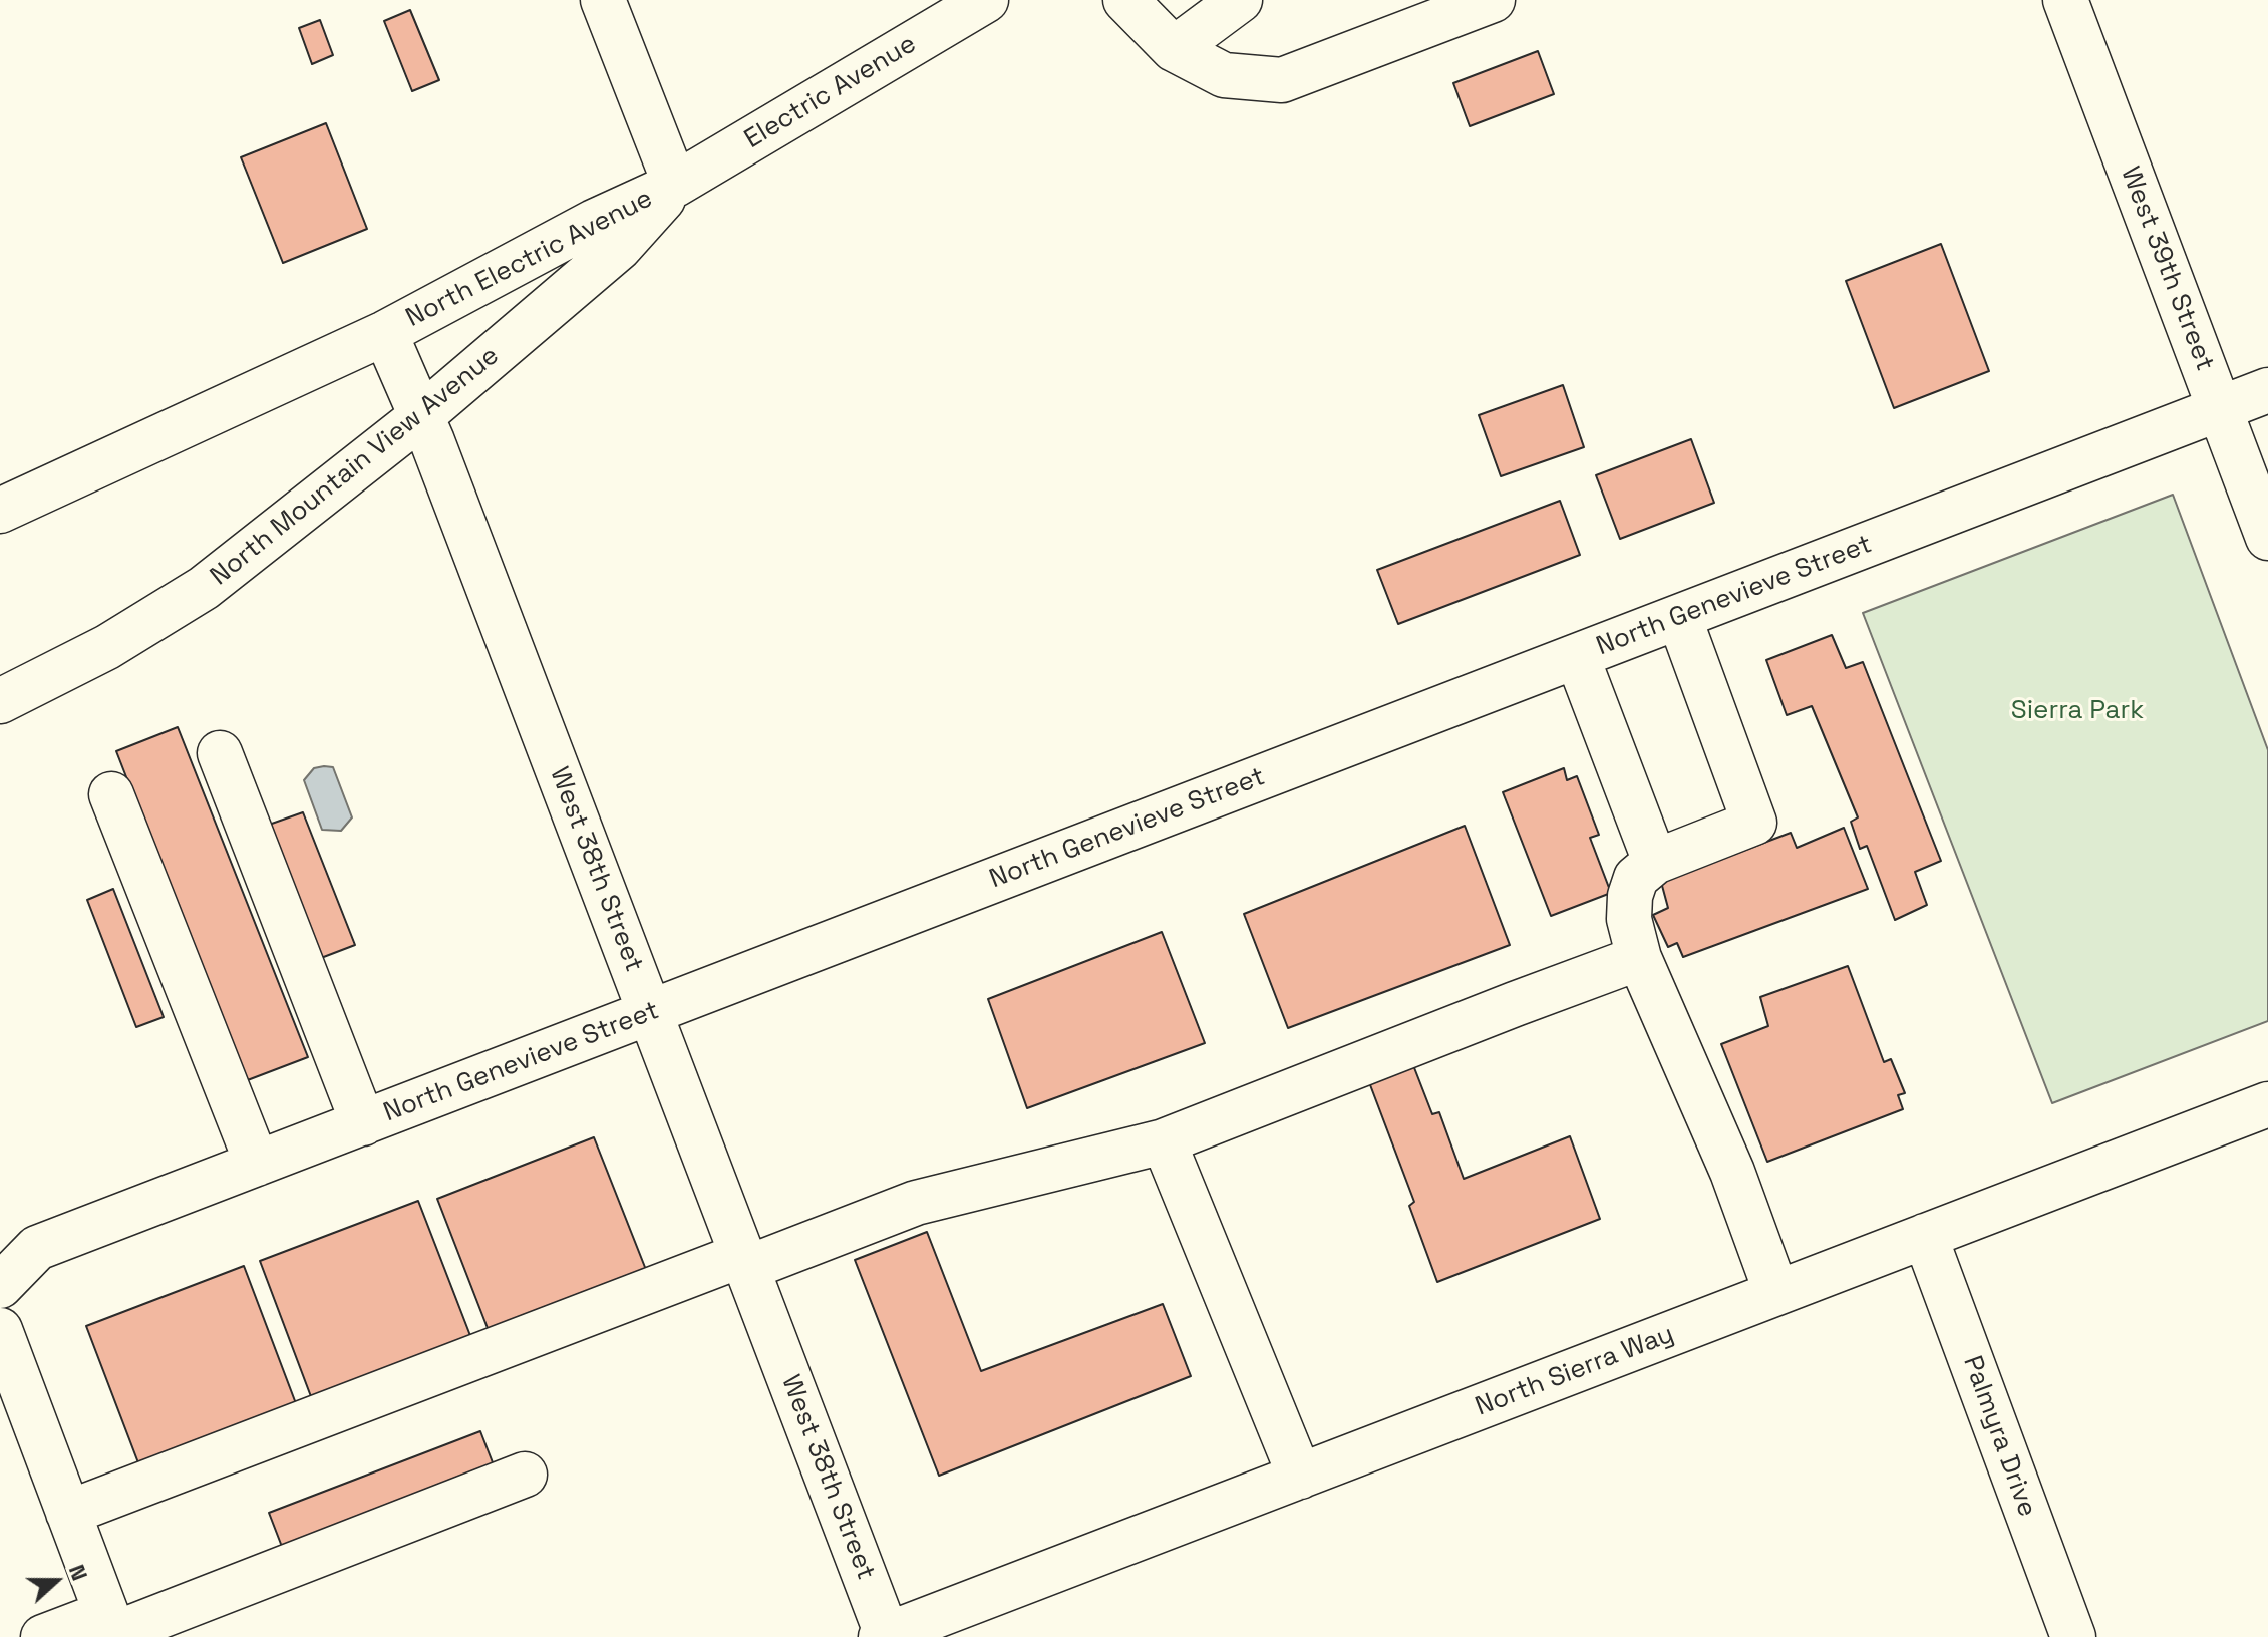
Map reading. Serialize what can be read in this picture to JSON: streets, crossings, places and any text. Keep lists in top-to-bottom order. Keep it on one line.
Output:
{"streets":{"street":["Electric Avenue","North Electric Avenue","West 39th Street","North Mountain View Avenue","North Genevieve Street","West 38th Street","North Sierra Way","Palmyra Drive"]},"crossings":[["Electric Avenue","North Electric Avenue"],["Electric Avenue","North Mountain View Avenue"],["North Electric Avenue","North Mountain View Avenue"],["North Electric Avenue","West 38th Street"],["West 39th Street","North Genevieve Street"],["North Mountain View Avenue","West 38th Street"],["North Genevieve Street","West 38th Street"],["West 38th Street","North Sierra Way"],["North Sierra Way","Palmyra Drive"]],"parks":["Sierra Park"],"north":"right"}
